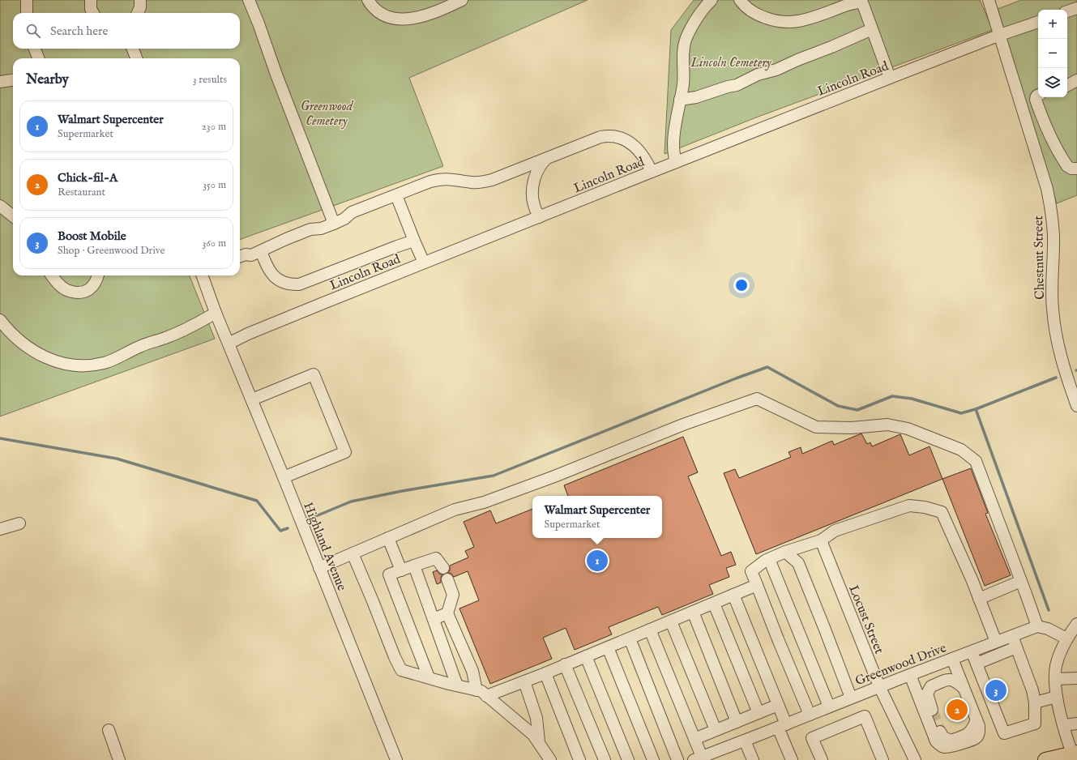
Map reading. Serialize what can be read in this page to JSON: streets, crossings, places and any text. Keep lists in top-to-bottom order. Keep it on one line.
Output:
{"streets":{"street":["Lincoln Road","Chestnut Street","Highland Avenue","Locust Street","Greenwood Drive"]},"crossings":[["Lincoln Road","Chestnut Street"],["Lincoln Road","Highland Avenue"],["Locust Street","Greenwood Drive"]],"parks":["Lincoln Cemetery","Greenwood Cemetery"],"page":{"map_buttons":["+","−"],"search":"Search here","heading":["Nearby","3 results"],"list":[{"mark":"1","name":"Walmart Supercenter","note":"Supermarket","value":"230 m"},{"mark":"2","name":"Chick-fil-A","note":"Restaurant","value":"350 m"},{"mark":"3","name":"Boost Mobile","note":"Shop · Greenwood Drive","value":"360 m"}],"popup":["Walmart Supercenter","Supermarket"],"pins":["1","3","2"]}}
